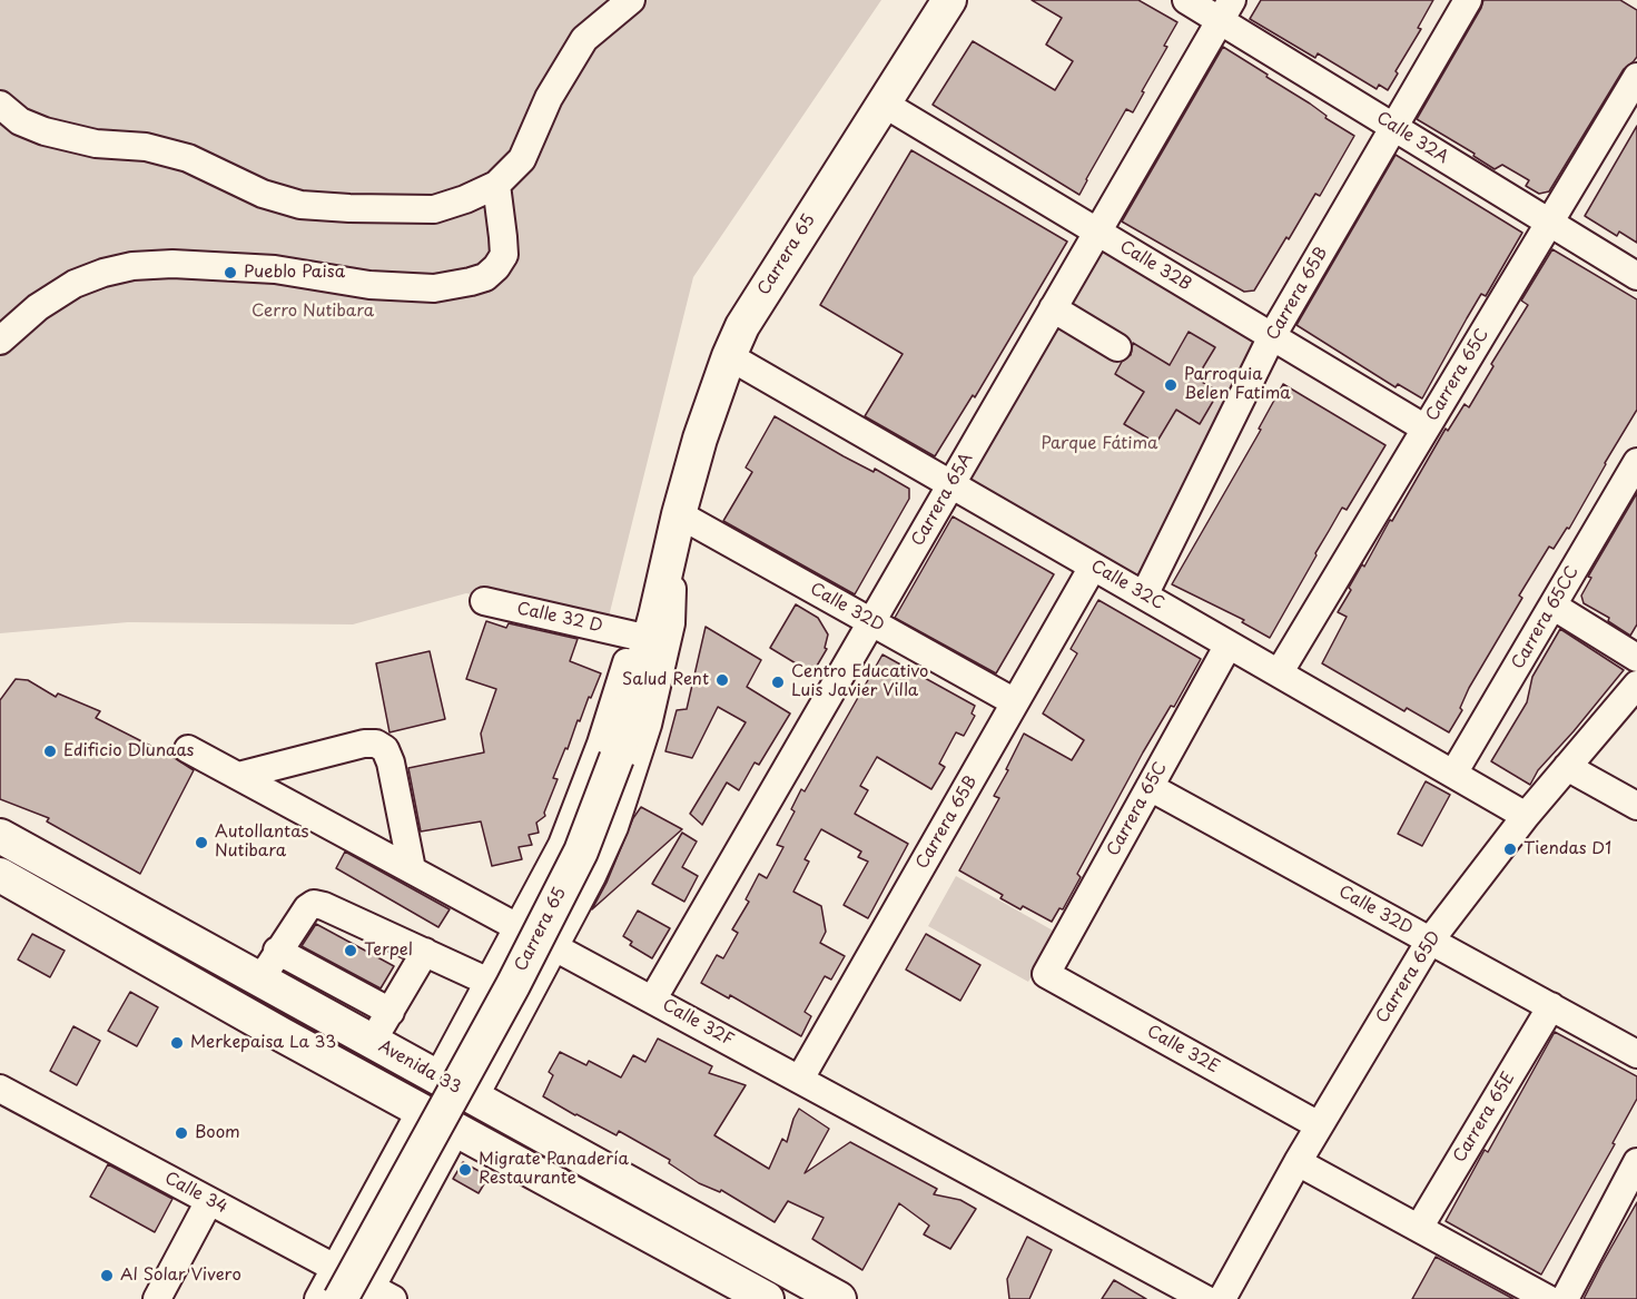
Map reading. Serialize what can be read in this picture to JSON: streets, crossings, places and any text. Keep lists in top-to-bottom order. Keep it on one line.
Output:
{"streets":{"main road":["Carrera 65","Avenida 33"],"street":["Calle 32A","Calle 32B","Carrera 65B","Carrera 65C","Carrera 65A","Calle 32C","Calle 32D","Calle 32 D","Carrera 65CC","Carrera 65D","Calle 32F","Calle 32E","Carrera 65E","Calle 34"]},"crossings":[["Calle 32A","Carrera 65B"],["Calle 32A","Carrera 65C"],["Calle 32A","Carrera 65A"],["Carrera 65","Calle 32B"],["Carrera 65","Calle 32C"],["Carrera 65","Calle 32D"],["Carrera 65","Calle 32 D"],["Carrera 65","Calle 32F"],["Carrera 65","Avenida 33"],["Carrera 65","Calle 34"],["Calle 32B","Carrera 65B"],["Calle 32B","Carrera 65C"],["Calle 32B","Carrera 65A"],["Carrera 65B","Calle 32C"],["Carrera 65B","Calle 32D"],["Carrera 65B","Calle 32F"],["Carrera 65C","Calle 32C"],["Carrera 65C","Calle 32D"],["Carrera 65C","Calle 32E"],["Carrera 65A","Calle 32C"],["Carrera 65A","Calle 32D"],["Carrera 65A","Calle 32F"],["Calle 32C","Carrera 65CC"],["Calle 32C","Carrera 65D"],["Calle 32D","Carrera 65D"],["Calle 32D","Carrera 65E"],["Carrera 65D","Calle 32E"]],"parks":["Cerro Nutibara","Parque Fátima"],"places":["Pueblo Paisa","Parroquia Belen Fatima","Salud Rent","Centro Educativo Luis Javier Villa","Edificio Dlunaas","Autollantas Nutibara","Tiendas D1","Terpel","Merkepaisa La 33","Boom","Migrate Panadería Restaurante","Al Solar Vivero"]}
